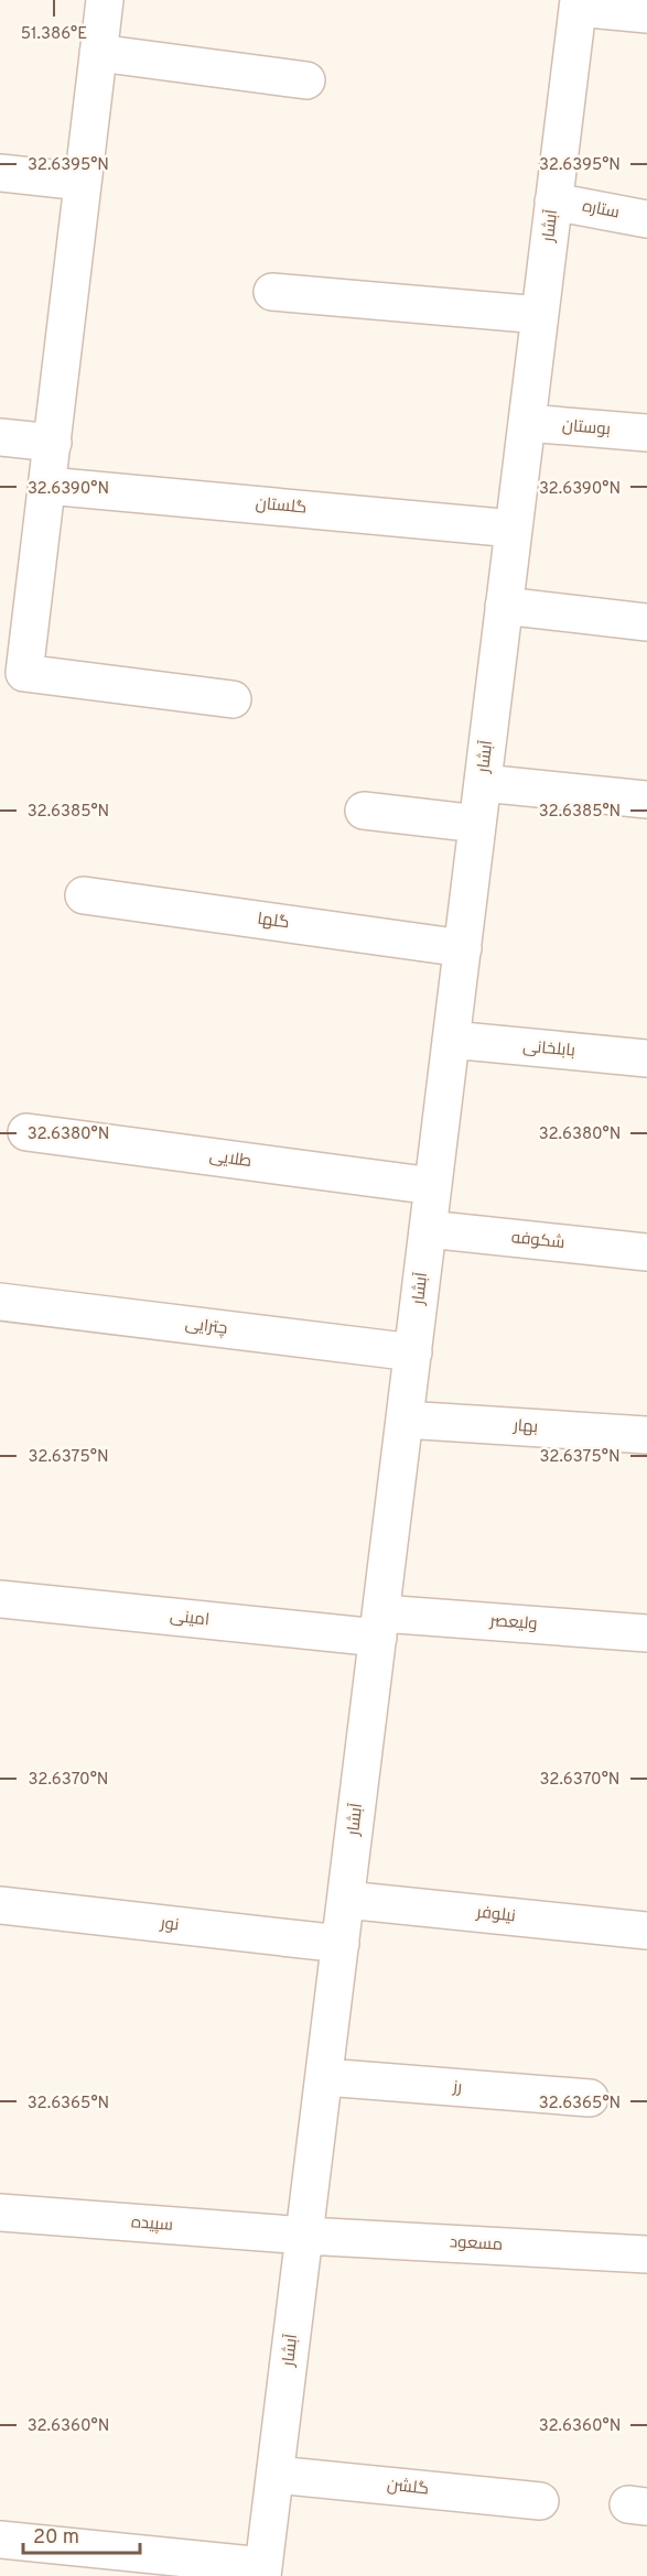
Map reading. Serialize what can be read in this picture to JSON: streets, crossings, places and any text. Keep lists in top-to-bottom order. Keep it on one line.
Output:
{"streets":{"street":["ستاره","آبشار","بوستان","گلستان","گلها","بابلخانی","طلایی","شکوفه","چترایی","بهار","امینی","ولیعصر","نیلوفر","نور","رز","سپیده","مسعود","گلشن"]},"crossings":[["ستاره","آبشار"],["آبشار","بوستان"],["آبشار","گلستان"],["آبشار","گلها"],["آبشار","بابلخانی"],["آبشار","طلایی"],["آبشار","شکوفه"],["آبشار","چترایی"],["آبشار","بهار"],["آبشار","امینی"],["آبشار","ولیعصر"],["آبشار","نیلوفر"],["آبشار","نور"],["آبشار","رز"],["آبشار","سپیده"],["آبشار","مسعود"],["آبشار","گلشن"],["امینی","ولیعصر"],["سپیده","مسعود"]],"scale_bar":"20 m","coordinates":["51.386°E","32.6395°N","32.6390°N","32.6385°N","32.6380°N","32.6375°N","32.6370°N","32.6365°N","32.6360°N"]}
